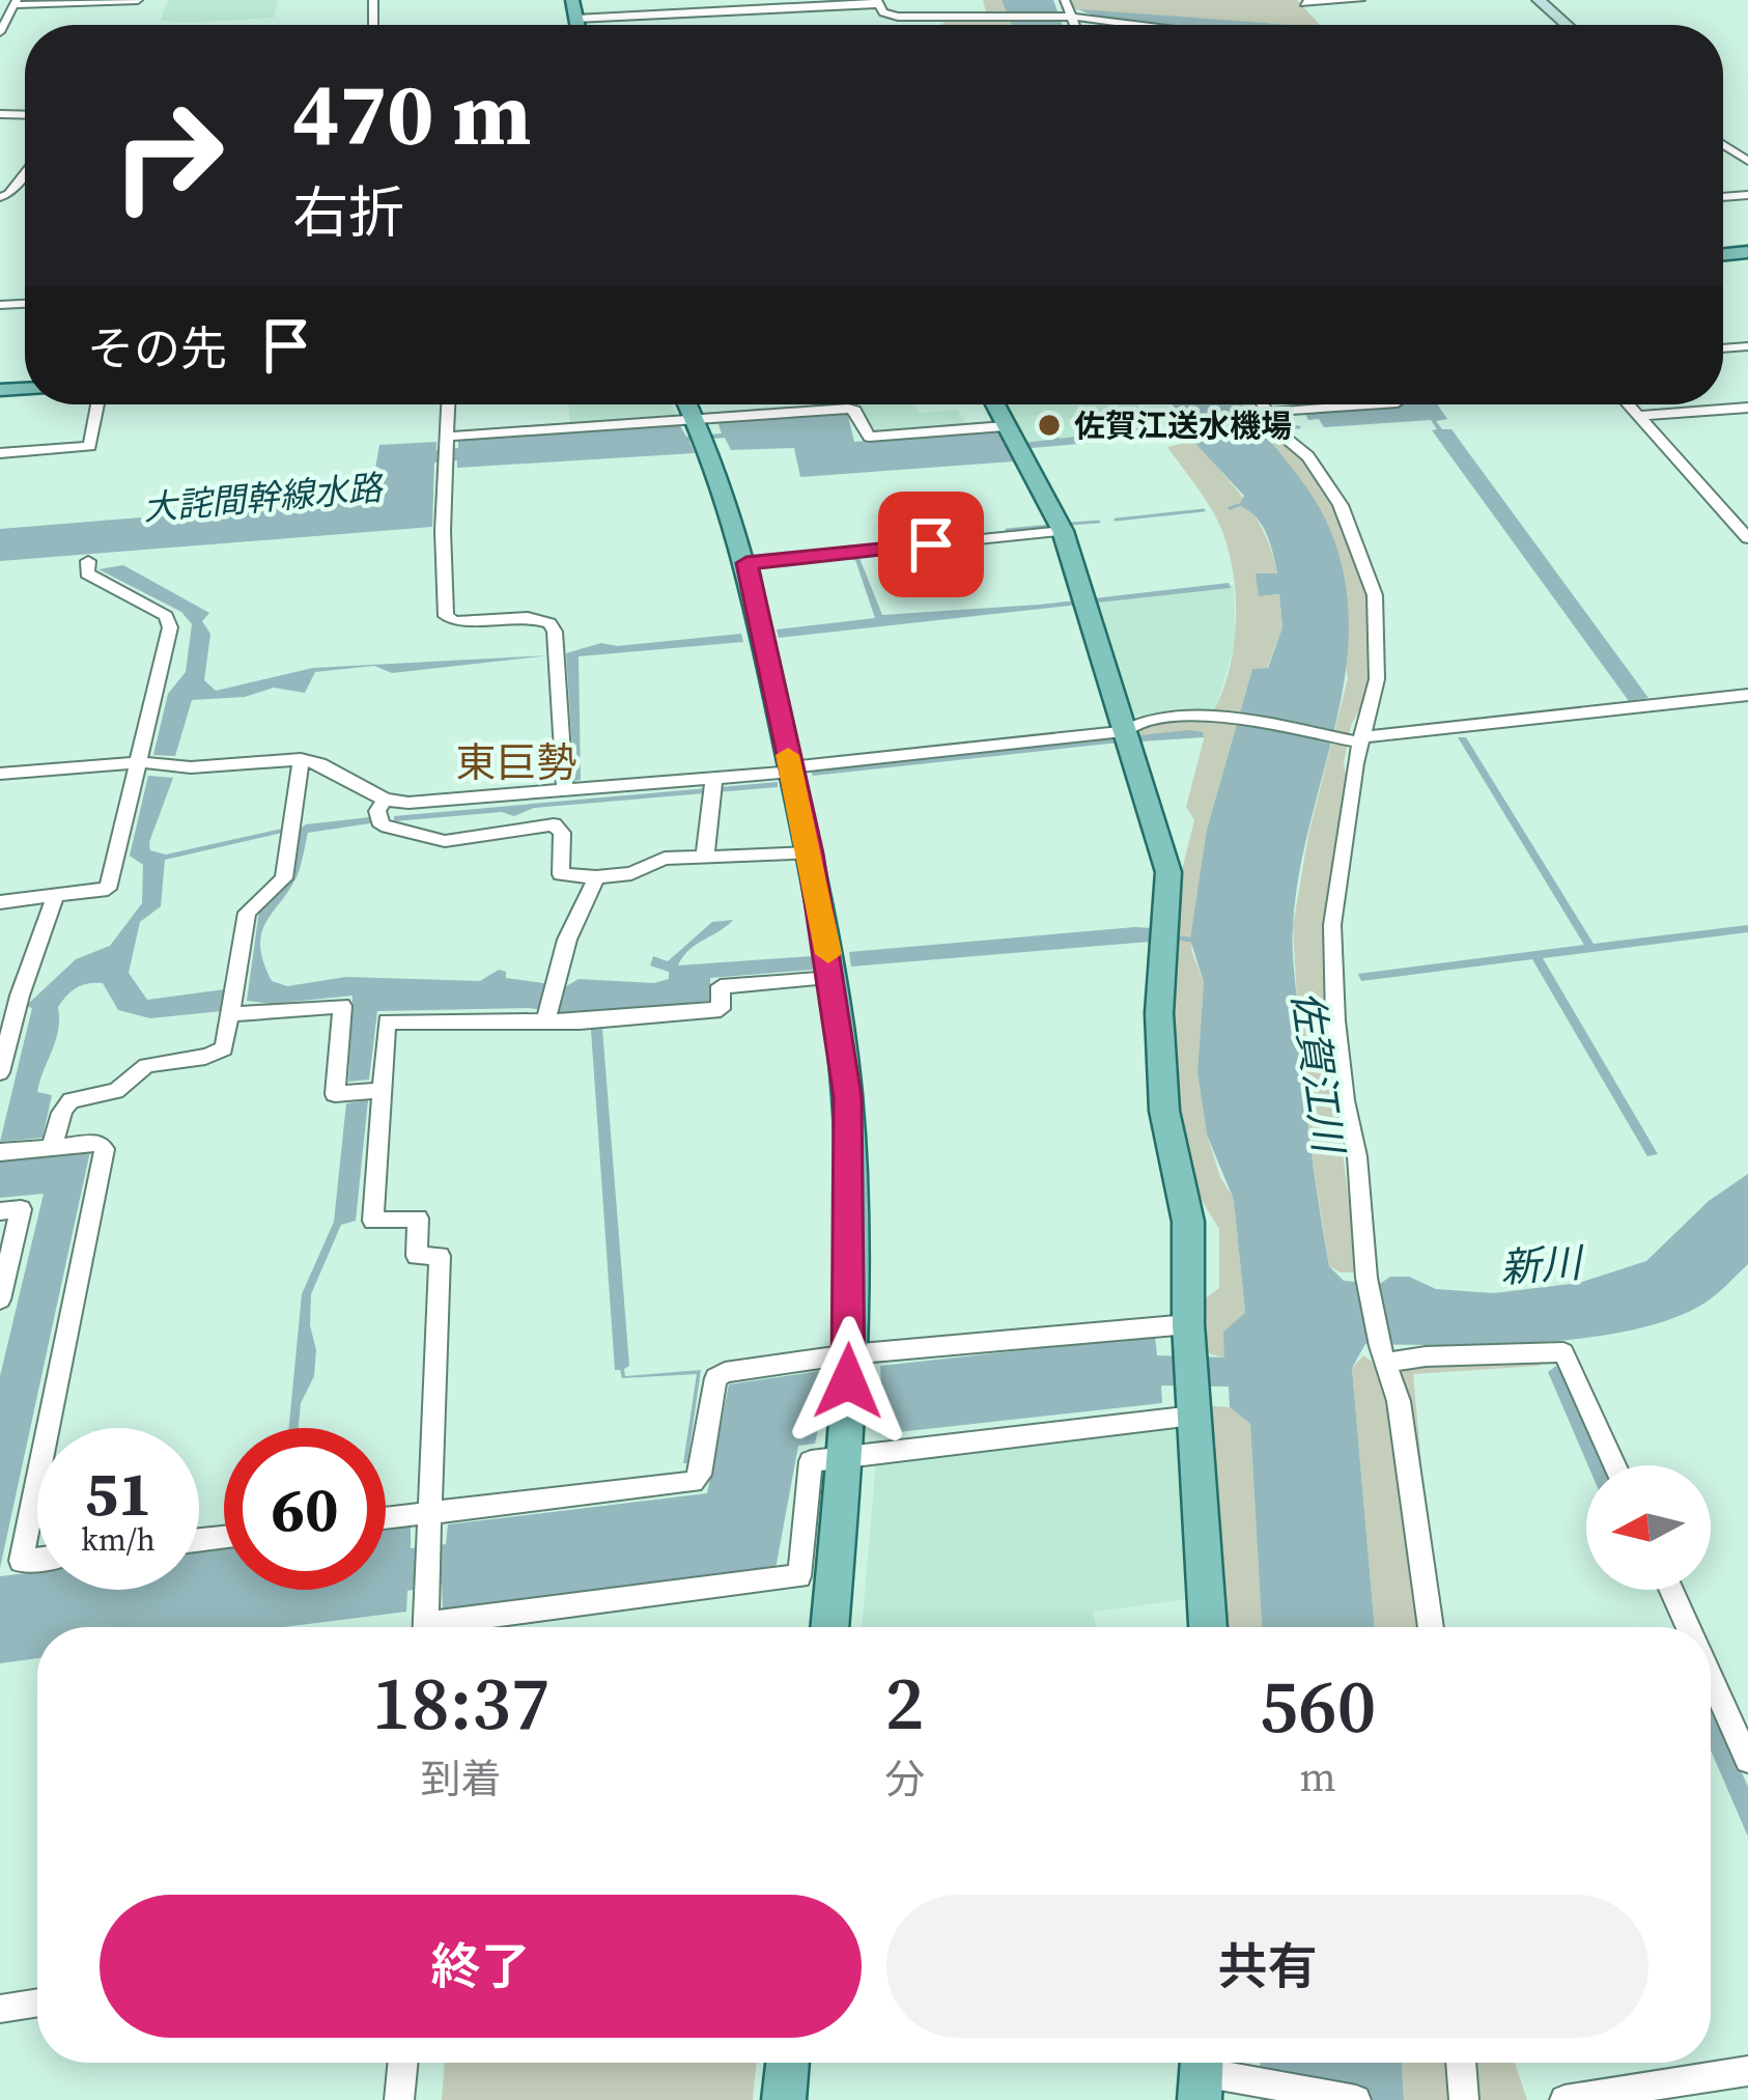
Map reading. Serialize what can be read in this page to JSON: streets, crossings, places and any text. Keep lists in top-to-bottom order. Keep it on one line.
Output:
{"districts":["東巨勢"],"water":["大詫間幹線水路","佐賀江川","新川"],"places":["佐賀江送水機場"],"north":"left","page":{"turn":["470 m","右折"],"then":"その先","speed":"51 km/h","limit":"60","eta":["18:37","到着","2","分","560","m"],"buttons":["終了","共有"]}}
